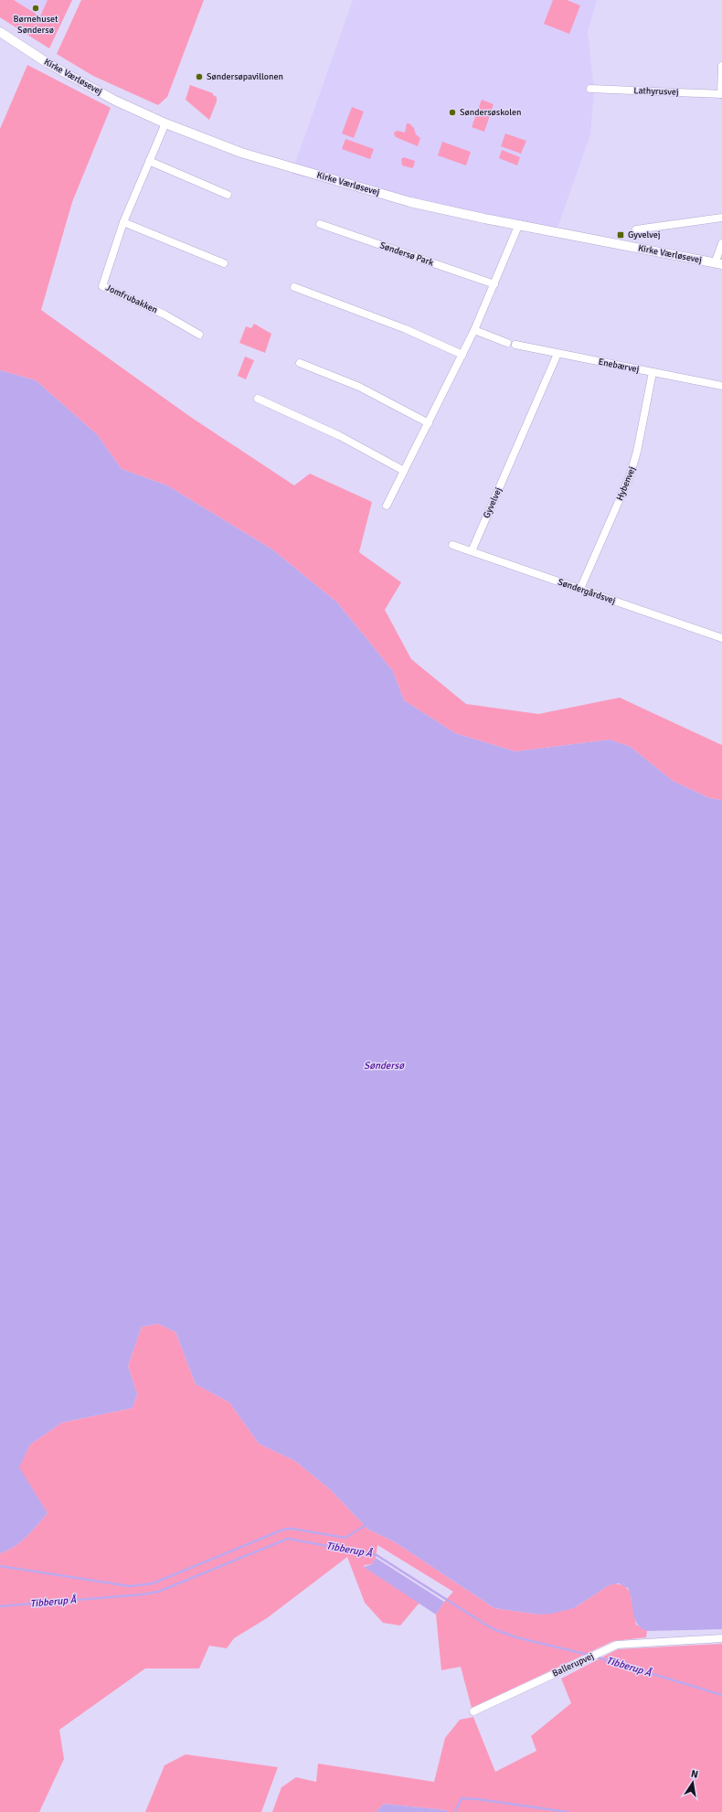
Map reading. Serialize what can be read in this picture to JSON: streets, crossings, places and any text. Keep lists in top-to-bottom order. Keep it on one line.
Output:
{"streets":{"street":["Kirke Værløsevej","Lathyrusvej","Søndersø Park","Jomfrubakken","Enebærvej","Hybenvej","Gyvelvej","Søndergårdsvej","Ballerupvej"]},"crossings":[["Kirke Værløsevej","Jomfrubakken"],["Enebærvej","Hybenvej"],["Enebærvej","Gyvelvej"],["Hybenvej","Søndergårdsvej"],["Gyvelvej","Søndergårdsvej"]],"water":["Søndersø","Tibberup Å"],"places":{"other":["Børnehuset Søndersø","Søndersøpavillonen","Søndersøskolen"],"transit":["Gyvelvej"]},"north":"top"}
